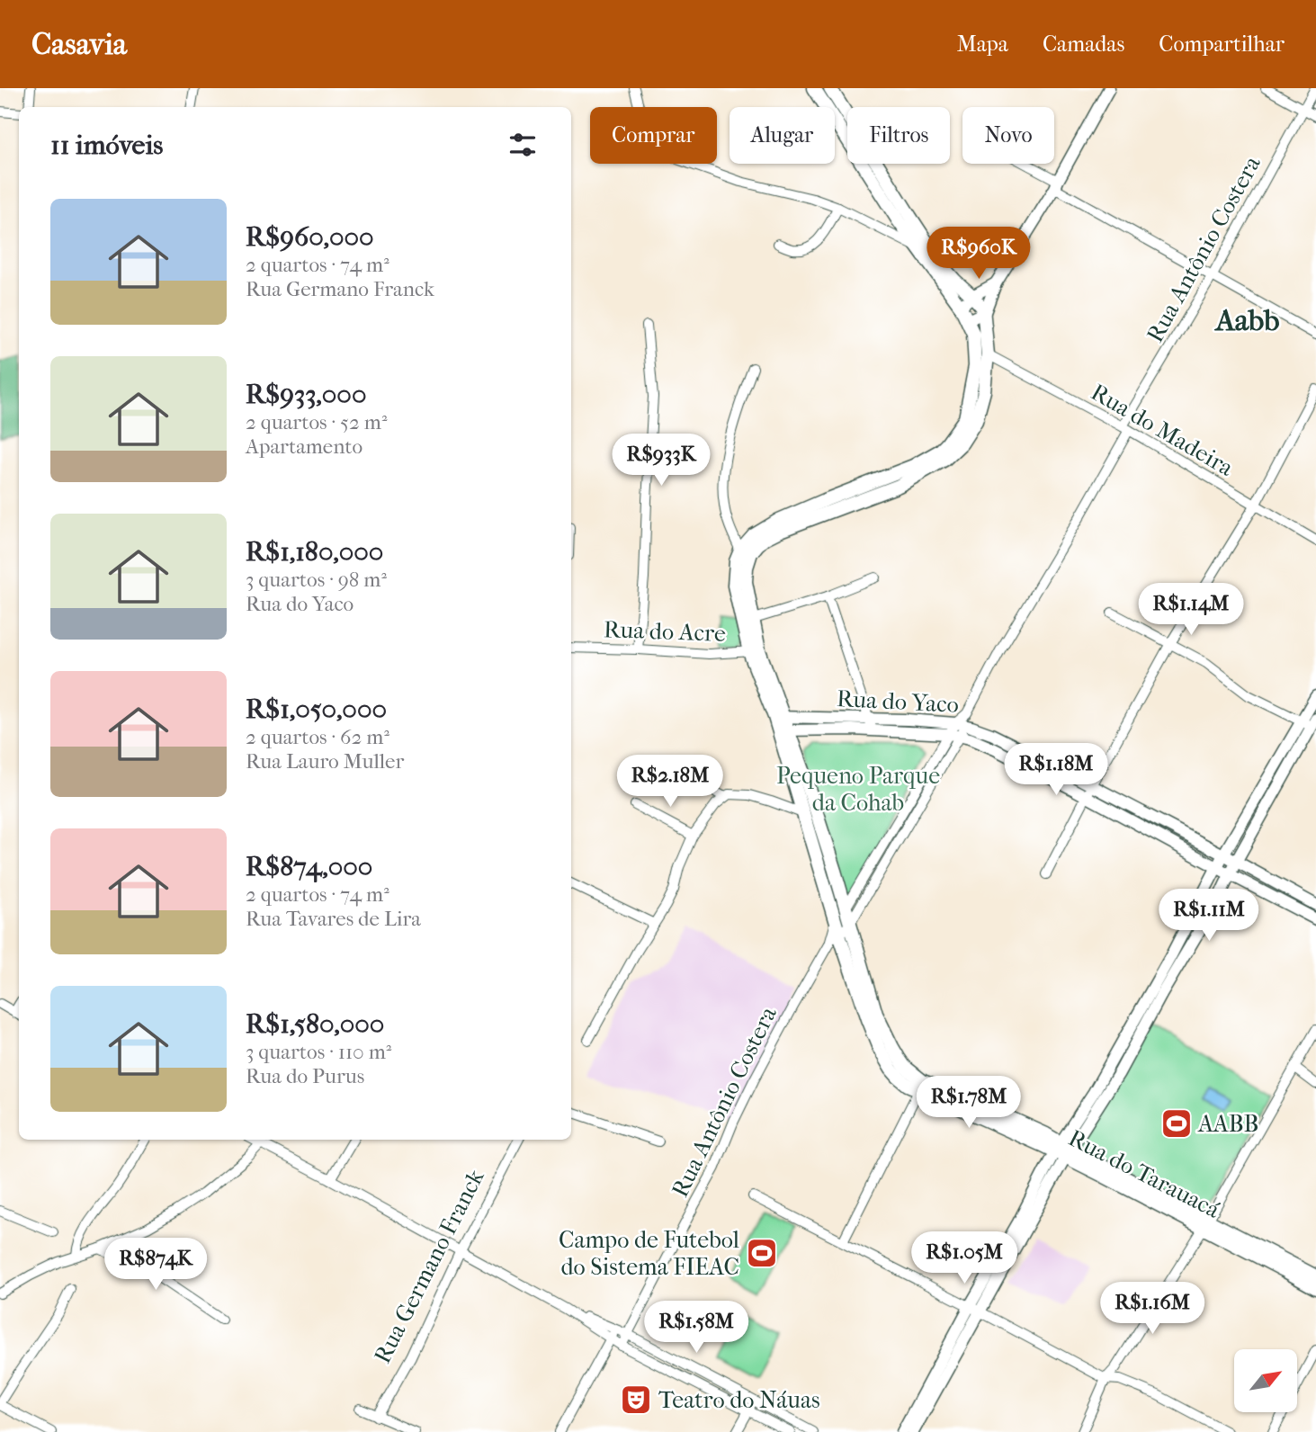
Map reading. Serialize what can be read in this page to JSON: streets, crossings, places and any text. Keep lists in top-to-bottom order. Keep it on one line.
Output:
{"streets":{"main road":["Rua do Tarauacá"],"street":["Rua Antônio Costera","Rua do Madeira","Rua do Acre","Rua do Yaco","Rua Germano Franck"]},"crossings":[["Rua Antônio Costera","Rua do Madeira"],["Rua Antônio Costera","Rua do Yaco"],["Rua Antônio Costera","Rua do Tarauacá"]],"districts":["Aabb"],"parks":["Pequeno Parque da Cohab"],"places":{"sports":["AABB","Campo de Futebol do Sistema FIEAC"],"theatre":["Teatro do Náuas"]},"north":"top right","page":{"header":"Casavia","nav":["Mapa","Camadas","Compartilhar"],"chip":["Comprar","Alugar","Filtros","Novo"],"heading":"11 imóveis","list":[{"name":"R$960,000","note":"2 quartos · 74 m² · Rua Germano Franck"},{"name":"R$933,000","note":"2 quartos · 52 m² · Apartamento"},{"name":"R$1,180,000","note":"3 quartos · 98 m² · Rua do Yaco"},{"name":"R$1,050,000","note":"2 quartos · 62 m² · Rua Lauro Muller"},{"name":"R$874,000","note":"2 quartos · 74 m² · Rua Tavares de Lira"},{"name":"R$1,580,000","note":"3 quartos · 110 m² · Rua do Purus"}],"price":["R$960K","R$933K","R$1.14M","R$1.18M","R$2.18M","R$1.11M","R$1.78M","R$1.05M","R$874K","R$1.16M","R$1.58M"]}}
